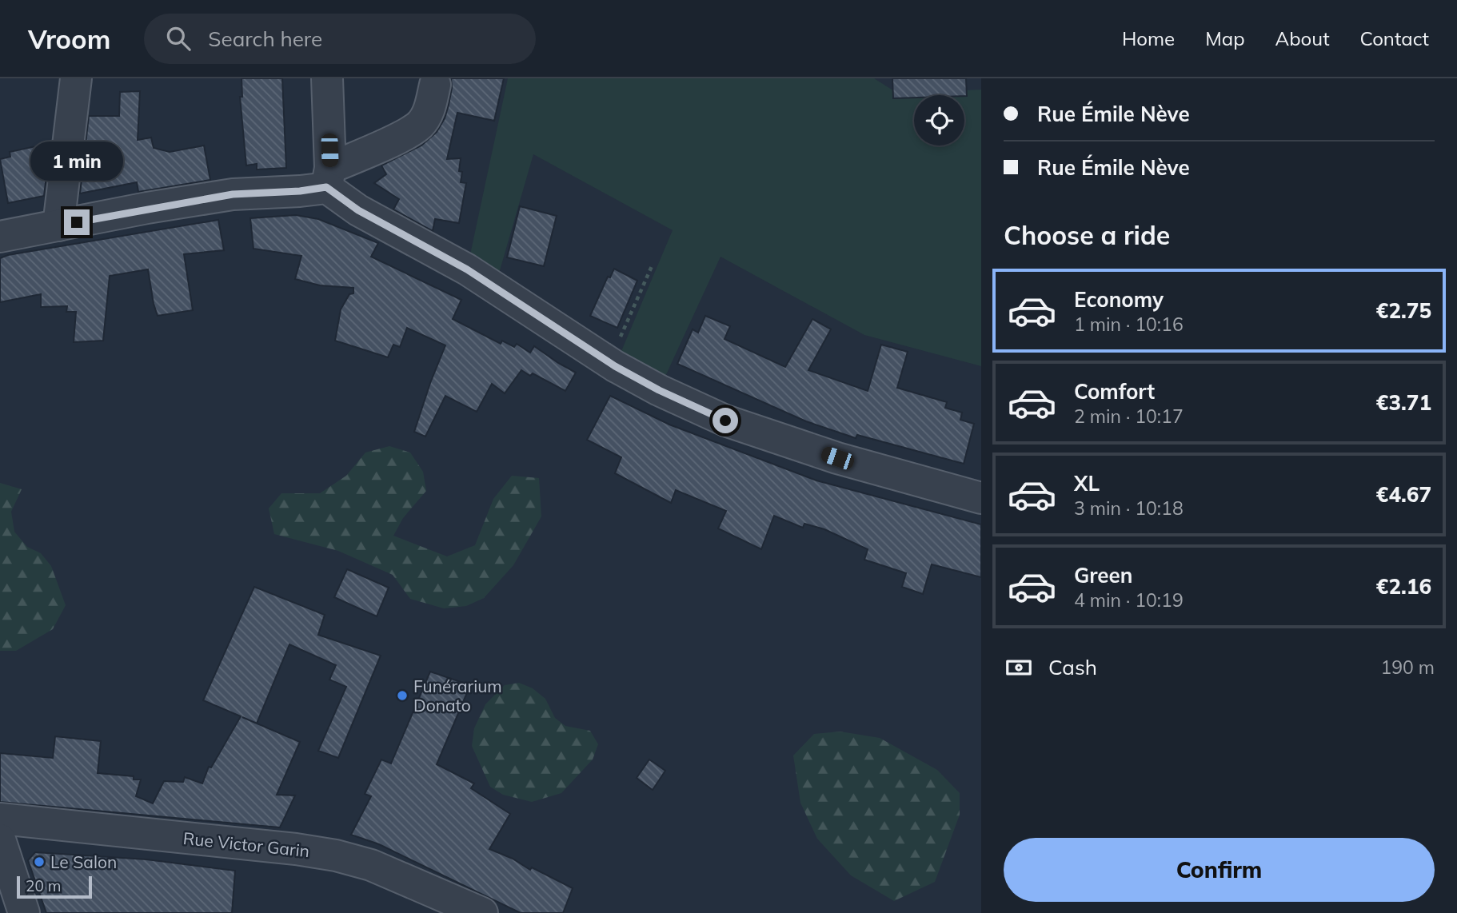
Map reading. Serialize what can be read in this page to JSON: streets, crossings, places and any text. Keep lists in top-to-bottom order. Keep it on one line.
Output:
{"streets":{"street":["Rue Victor Garin"]},"places":["Funérarium Donato","Le Salon"],"scale_bar":"20 m","page":{"header":"Vroom","search":"Search here","nav":["Home","Map","About","Contact"],"banner":["Rue Émile Nève","Rue Émile Nève"],"bubble":"1 min","heading":"Choose a ride","list":[{"name":"Economy","note":"1 min · 10:16","value":"€2.75"},{"name":"Comfort","note":"2 min · 10:17","value":"€3.71"},{"name":"XL","note":"3 min · 10:18","value":"€4.67"},{"name":"Green","note":"4 min · 10:19","value":"€2.16"}],"pay":["Cash","190 m"],"buttons":"Confirm","scale":"20 m"}}
